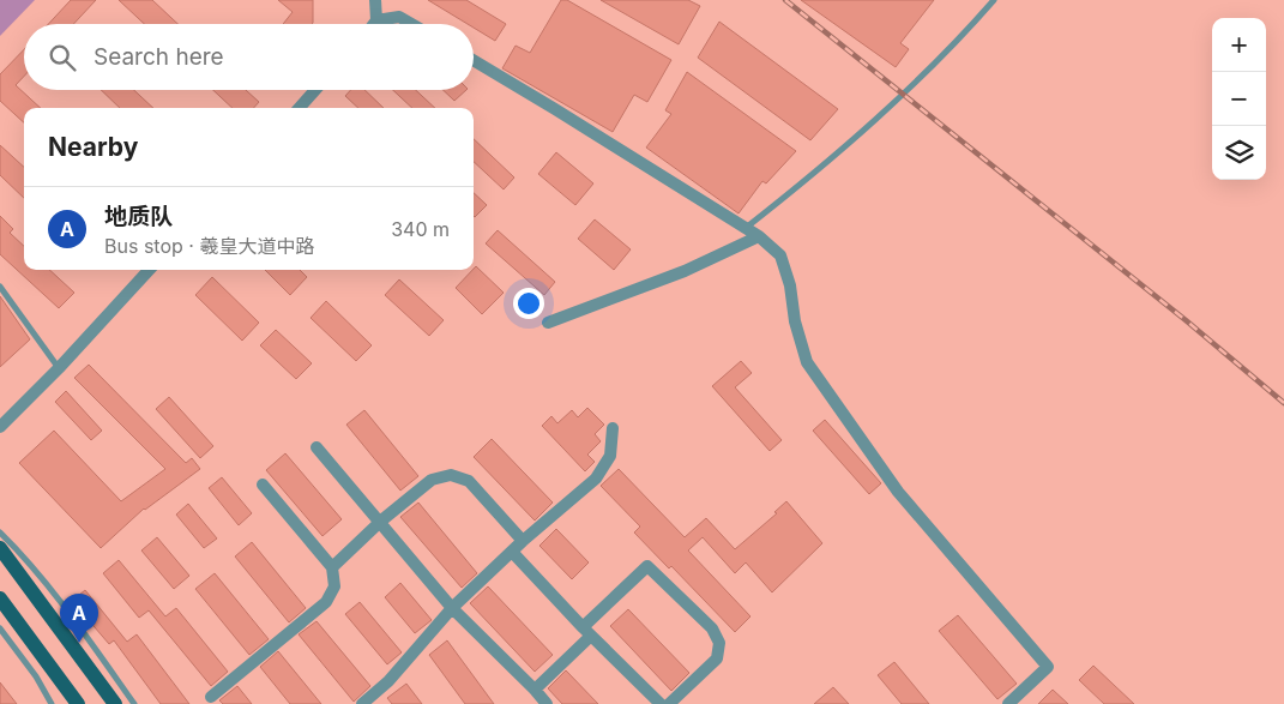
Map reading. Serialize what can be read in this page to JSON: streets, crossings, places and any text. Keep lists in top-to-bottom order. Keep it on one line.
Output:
{"page":{"map_buttons":["+","−"],"search":"Search here","heading":"Nearby","list":[{"mark":"A","name":"地质队","note":"Bus stop · 羲皇大道中路","value":"340 m"}],"pins":"A"}}
